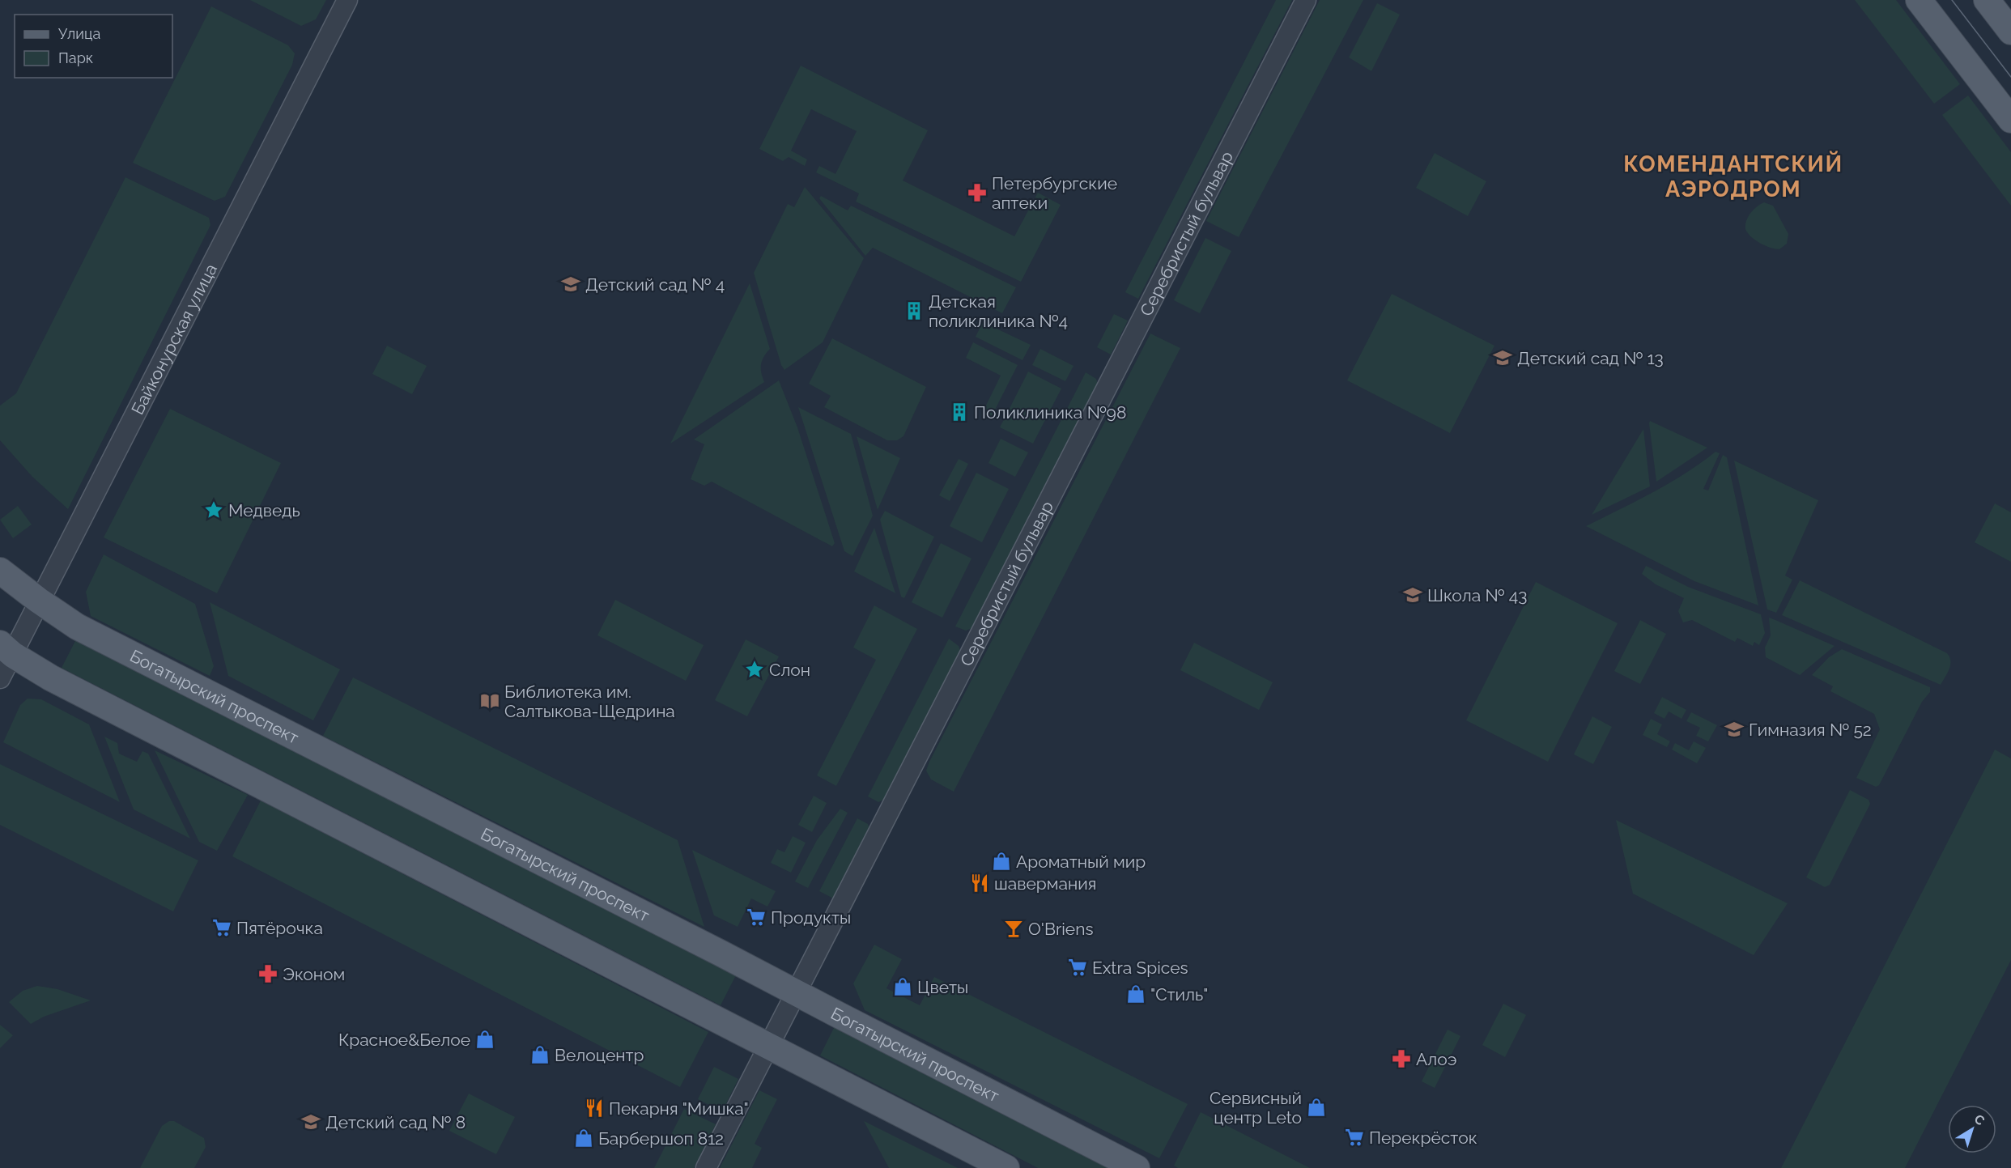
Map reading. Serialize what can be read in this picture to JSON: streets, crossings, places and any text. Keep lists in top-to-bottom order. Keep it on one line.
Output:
{"streets":{"main road":["Богатырский проспект"],"street":["Серебристый бульвар","Байконурская улица"]},"crossings":[["Серебристый бульвар","Богатырский проспект"],["Байконурская улица","Богатырский проспект"]],"districts":["КОМЕНДАНТСКИЙ АЭРОДРОМ"],"places":{"pharmacy":["Петербургские аптеки","Эконом","Алоэ"],"school or university":["Детский сад № 4","Детский сад № 13","Школа № 43","Гимназия № 52","Детский сад № 8"],"building":["Детская поликлиника №4","Поликлиника №98"],"place":["Медведь","Слон"],"library":["Библиотека им. Салтыкова-Щедрина"],"shop":["Ароматный мир","Цветы","\"Стиль\"","Красное&Белое","Велоцентр","Сервисный центр Leto","Барбершоп 812"],"restaurant":["шавермания","Пекарня \"Мишка\""],"supermarket":["Продукты","Пятёрочка","Extra Spices","Перекрёсток"],"bar":["O'Briens"]},"legend":["Улица","Парк"],"north":"top right"}
